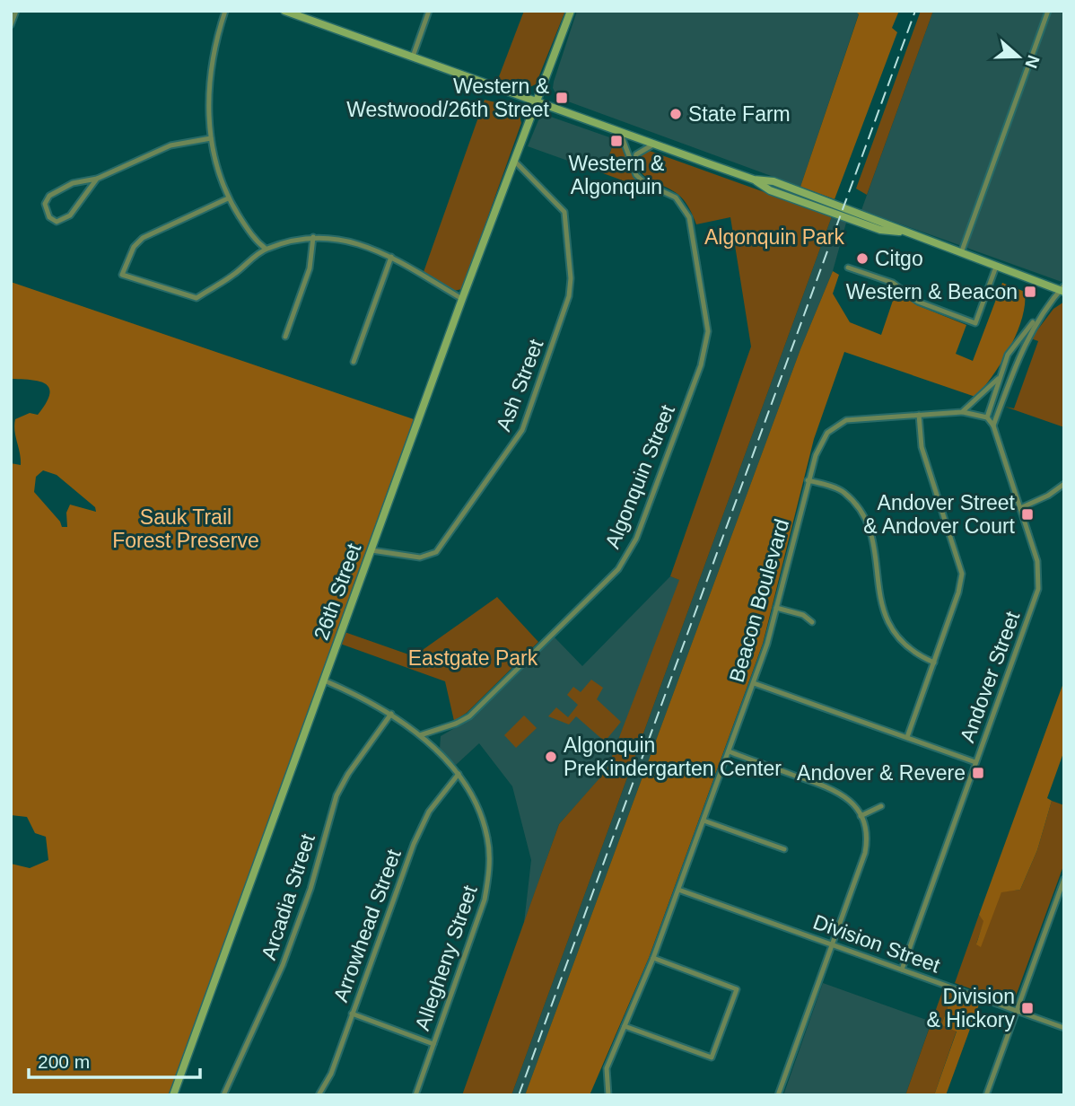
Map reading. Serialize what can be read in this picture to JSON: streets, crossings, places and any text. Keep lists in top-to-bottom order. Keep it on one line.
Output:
{"streets":{"street":["Ash Street","Algonquin Street","26th Street","Beacon Boulevard","Andover Street","Arcadia Street","Arrowhead Street","Division Street","Allegheny Street"]},"crossings":[["Ash Street","26th Street"],["Algonquin Street","Allegheny Street"],["26th Street","Allegheny Street"],["Beacon Boulevard","Division Street"],["Andover Street","Division Street"],["Arcadia Street","Allegheny Street"],["Arrowhead Street","Allegheny Street"]],"parks":["Algonquin Park","Sauk Trail Forest Preserve","Eastgate Park"],"places":{"transit":["Western & Westwood/26th Street","Western & Algonquin","Western & Beacon","Andover Street & Andover Court","Andover & Revere","Division & Hickory"],"other":["State Farm","Citgo","Algonquin PreKindergarten Center"]},"scale_bar":"200 m","north":"right"}
